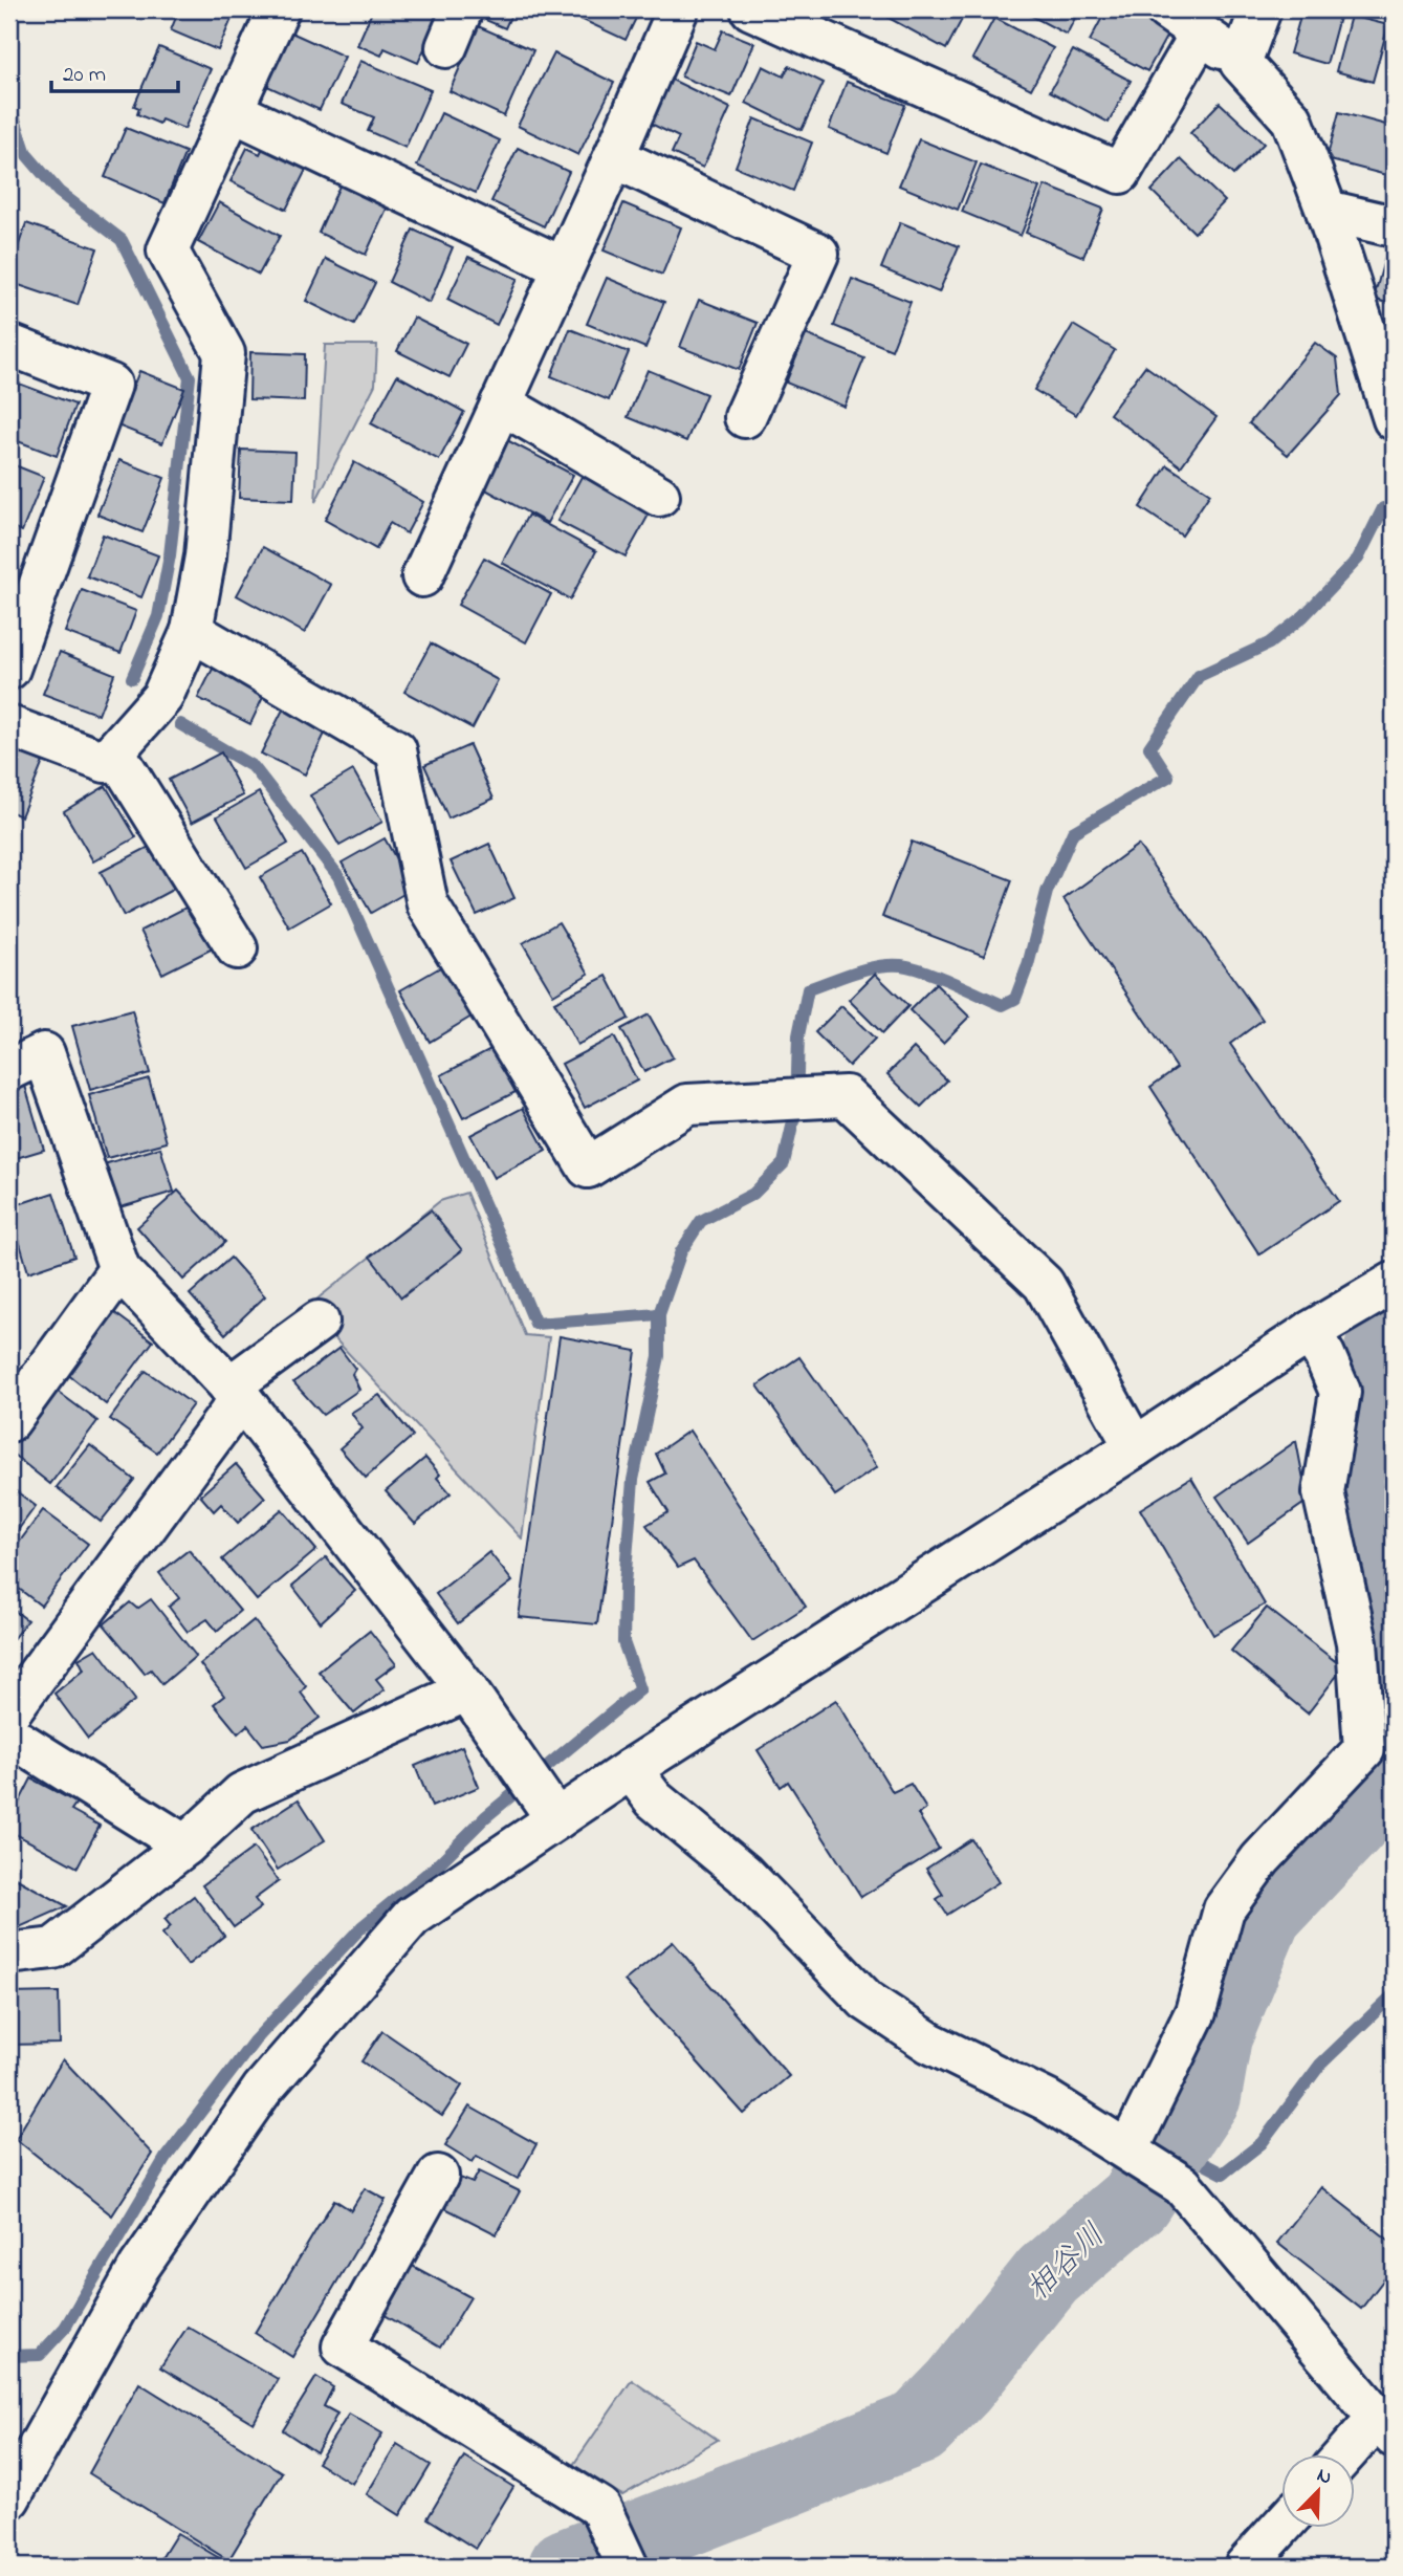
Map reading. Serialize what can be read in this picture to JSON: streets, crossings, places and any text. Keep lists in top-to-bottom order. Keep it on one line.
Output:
{"water":["相谷川"],"scale_bar":"20 m","north":"top right"}
